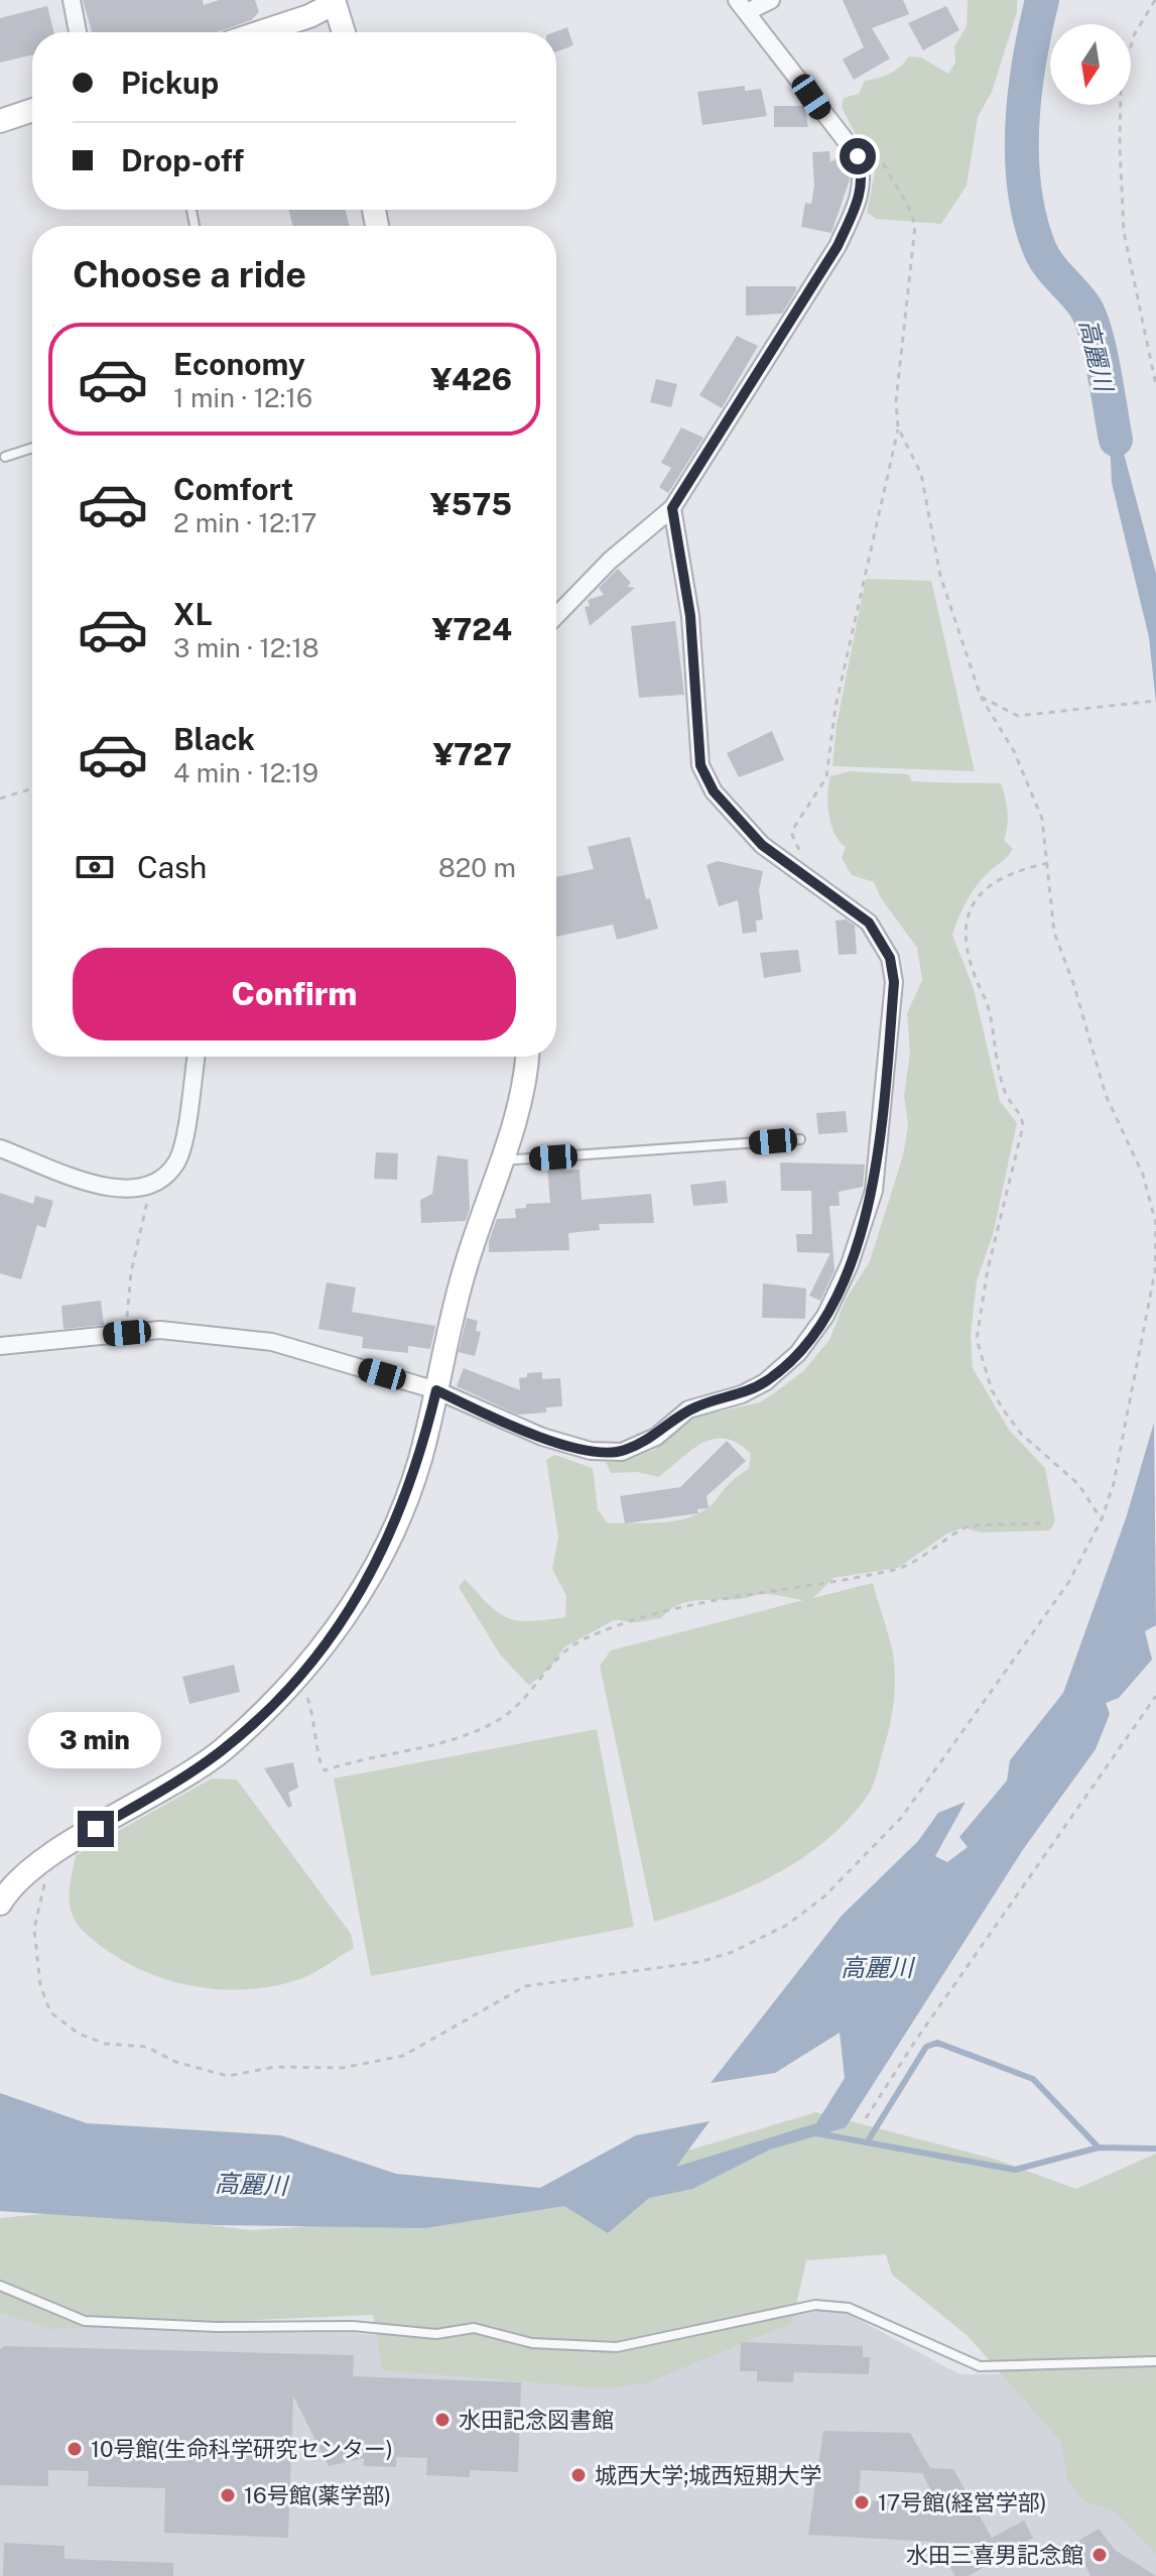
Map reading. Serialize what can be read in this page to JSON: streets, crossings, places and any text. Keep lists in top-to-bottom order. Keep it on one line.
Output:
{"water":["高麗川"],"places":["水田記念図書館","10号館(生命科学研究センター)","城西大学;城西短期大学","16号館(薬学部)","17号館(経営学部)","水田三喜男記念館"],"north":"bottom","page":{"banner":["Pickup","Drop-off"],"heading":"Choose a ride","list":[{"name":"Economy","note":"1 min · 12:16","value":"¥426"},{"name":"Comfort","note":"2 min · 12:17","value":"¥575"},{"name":"XL","note":"3 min · 12:18","value":"¥724"},{"name":"Black","note":"4 min · 12:19","value":"¥727"}],"pay":["Cash","820 m"],"buttons":"Confirm","bubble":"3 min"}}
